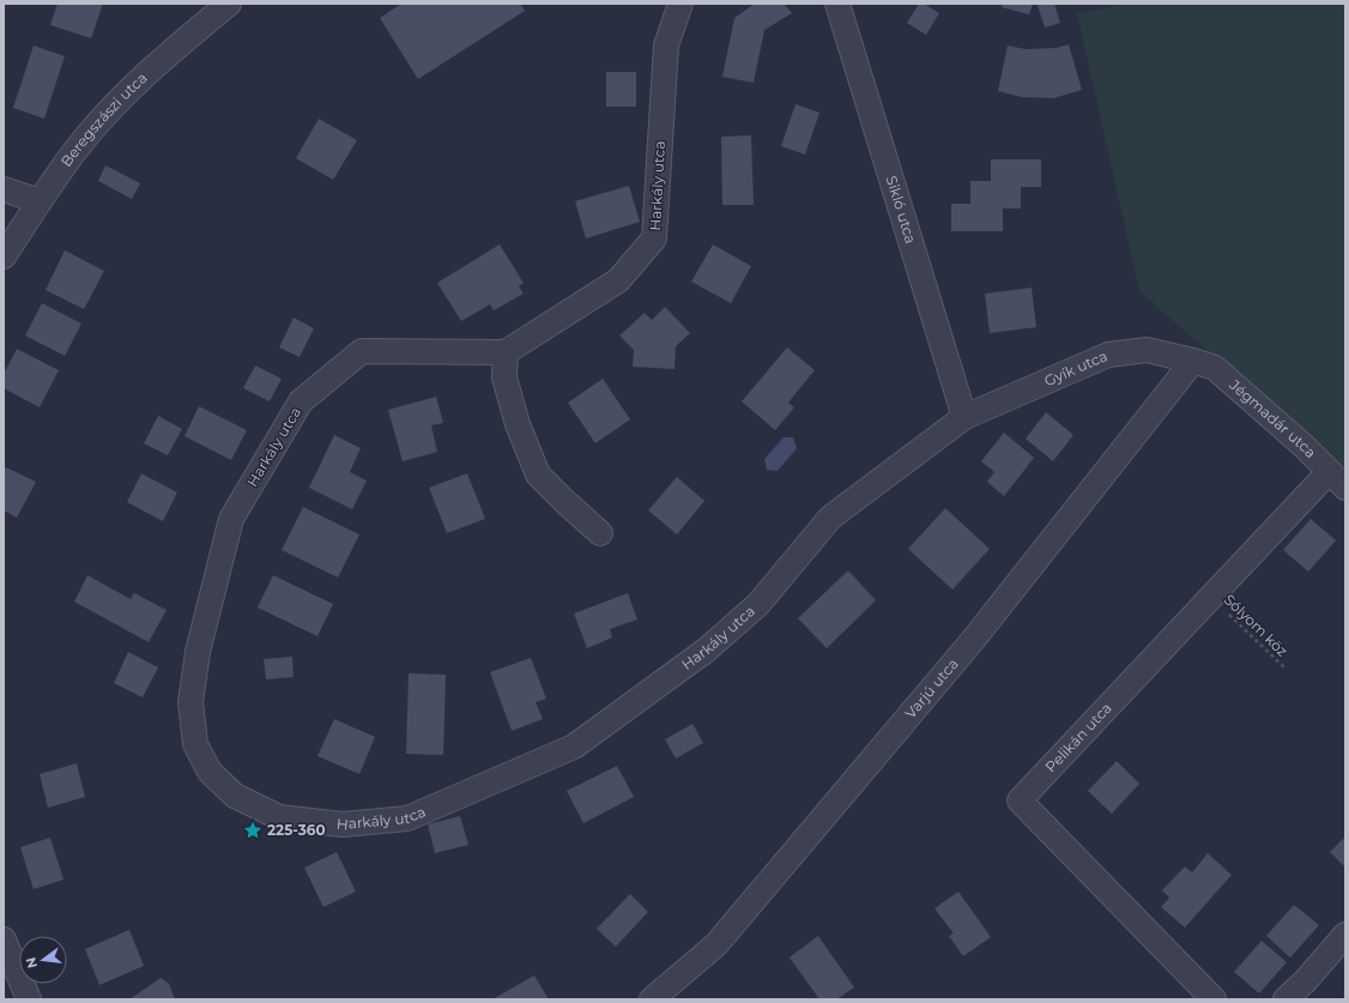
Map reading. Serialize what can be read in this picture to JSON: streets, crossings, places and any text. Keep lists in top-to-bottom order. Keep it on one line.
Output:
{"streets":{"street":["Beregszászi utca","Harkály utca","Sikló utca","Gyík utca","Jégmadár utca","Varjú utca","Pelikán utca"],"path":["Sólyom köz"]},"crossings":[["Harkály utca","Sikló utca"],["Harkály utca","Gyík utca"],["Sikló utca","Gyík utca"],["Gyík utca","Jégmadár utca"],["Gyík utca","Varjú utca"],["Jégmadár utca","Varjú utca"],["Jégmadár utca","Pelikán utca"],["Sólyom köz","Pelikán utca"]],"places":{"place":["225-360"]},"north":"left"}
